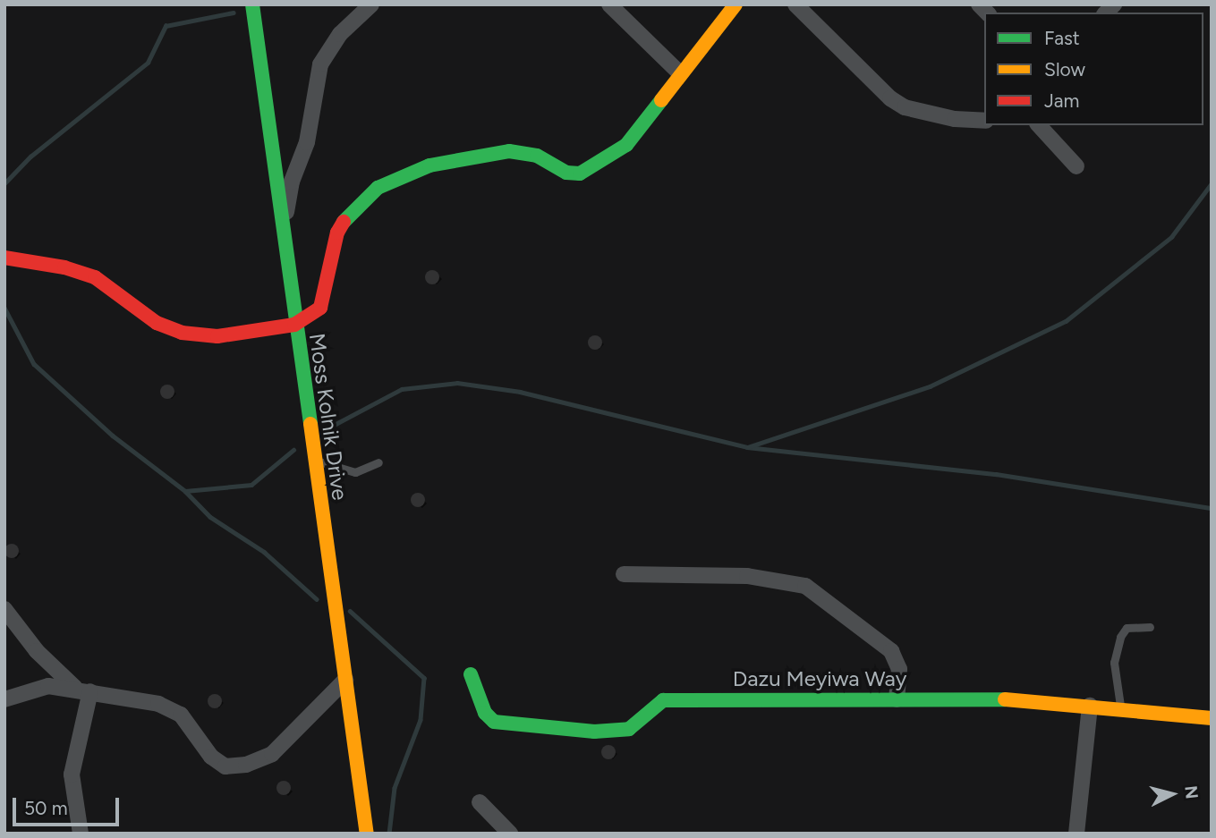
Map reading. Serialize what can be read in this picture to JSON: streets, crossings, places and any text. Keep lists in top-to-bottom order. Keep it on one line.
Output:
{"streets":{"street":["Moss Kolnik Drive","Dazu Meyiwa Way"]},"legend":["Fast","Slow","Jam"],"scale_bar":"50 m","north":"right"}
